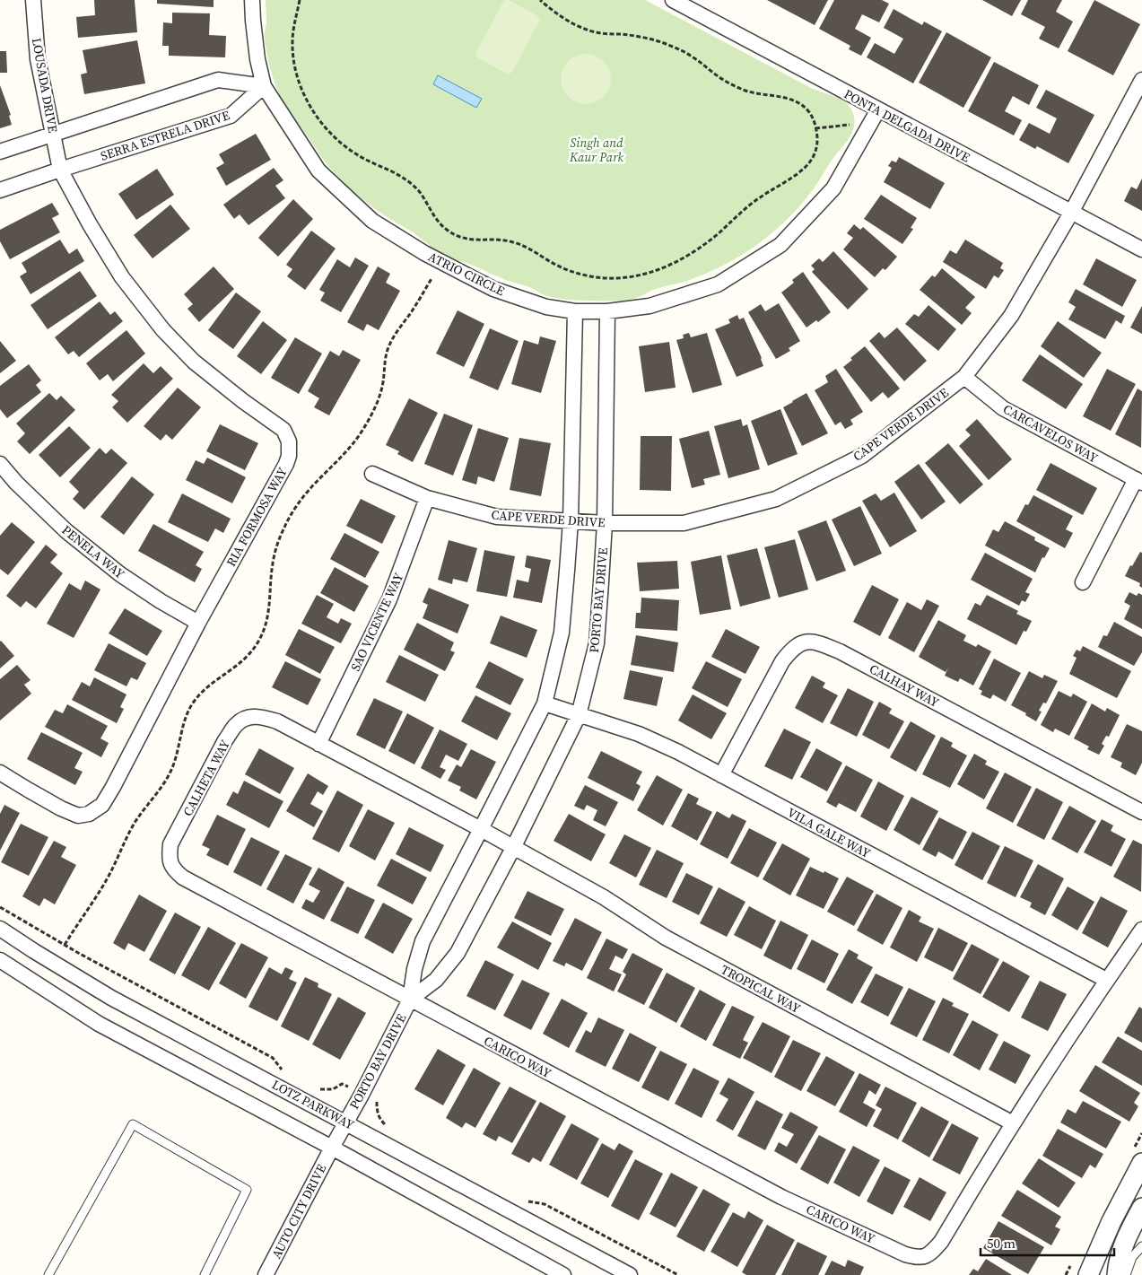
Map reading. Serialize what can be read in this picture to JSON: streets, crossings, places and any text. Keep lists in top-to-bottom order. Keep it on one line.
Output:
{"streets":{"street":["LOUSADA DRIVE","PONTA DELGADA DRIVE","SERRA ESTRELA DRIVE","ATRIO CIRCLE","CAPE VERDE DRIVE","CARCAVELOS WAY","RIA FORMOSA WAY","PENELA WAY","PORTO BAY DRIVE","SAO VICENTE WAY","CALHAY WAY","CALHETA WAY","VILA GALE WAY","TROPICAL WAY","CARICO WAY","LOTZ PARKWAY","AUTO CITY DRIVE"]},"crossings":[["LOUSADA DRIVE","SERRA ESTRELA DRIVE"],["LOUSADA DRIVE","RIA FORMOSA WAY"],["PONTA DELGADA DRIVE","ATRIO CIRCLE"],["PONTA DELGADA DRIVE","CAPE VERDE DRIVE"],["SERRA ESTRELA DRIVE","ATRIO CIRCLE"],["SERRA ESTRELA DRIVE","RIA FORMOSA WAY"],["ATRIO CIRCLE","PORTO BAY DRIVE"],["CAPE VERDE DRIVE","CARCAVELOS WAY"],["CAPE VERDE DRIVE","PORTO BAY DRIVE"],["CAPE VERDE DRIVE","SAO VICENTE WAY"],["RIA FORMOSA WAY","PENELA WAY"],["PORTO BAY DRIVE","CALHETA WAY"],["PORTO BAY DRIVE","VILA GALE WAY"],["PORTO BAY DRIVE","TROPICAL WAY"],["PORTO BAY DRIVE","CARICO WAY"],["PORTO BAY DRIVE","LOTZ PARKWAY"],["PORTO BAY DRIVE","AUTO CITY DRIVE"],["SAO VICENTE WAY","CALHETA WAY"],["CALHAY WAY","VILA GALE WAY"],["CALHETA WAY","TROPICAL WAY"],["CALHETA WAY","CARICO WAY"],["VILA GALE WAY","CARICO WAY"],["TROPICAL WAY","CARICO WAY"]],"parks":["Singh and Kaur Park"],"scale_bar":"50 m"}
